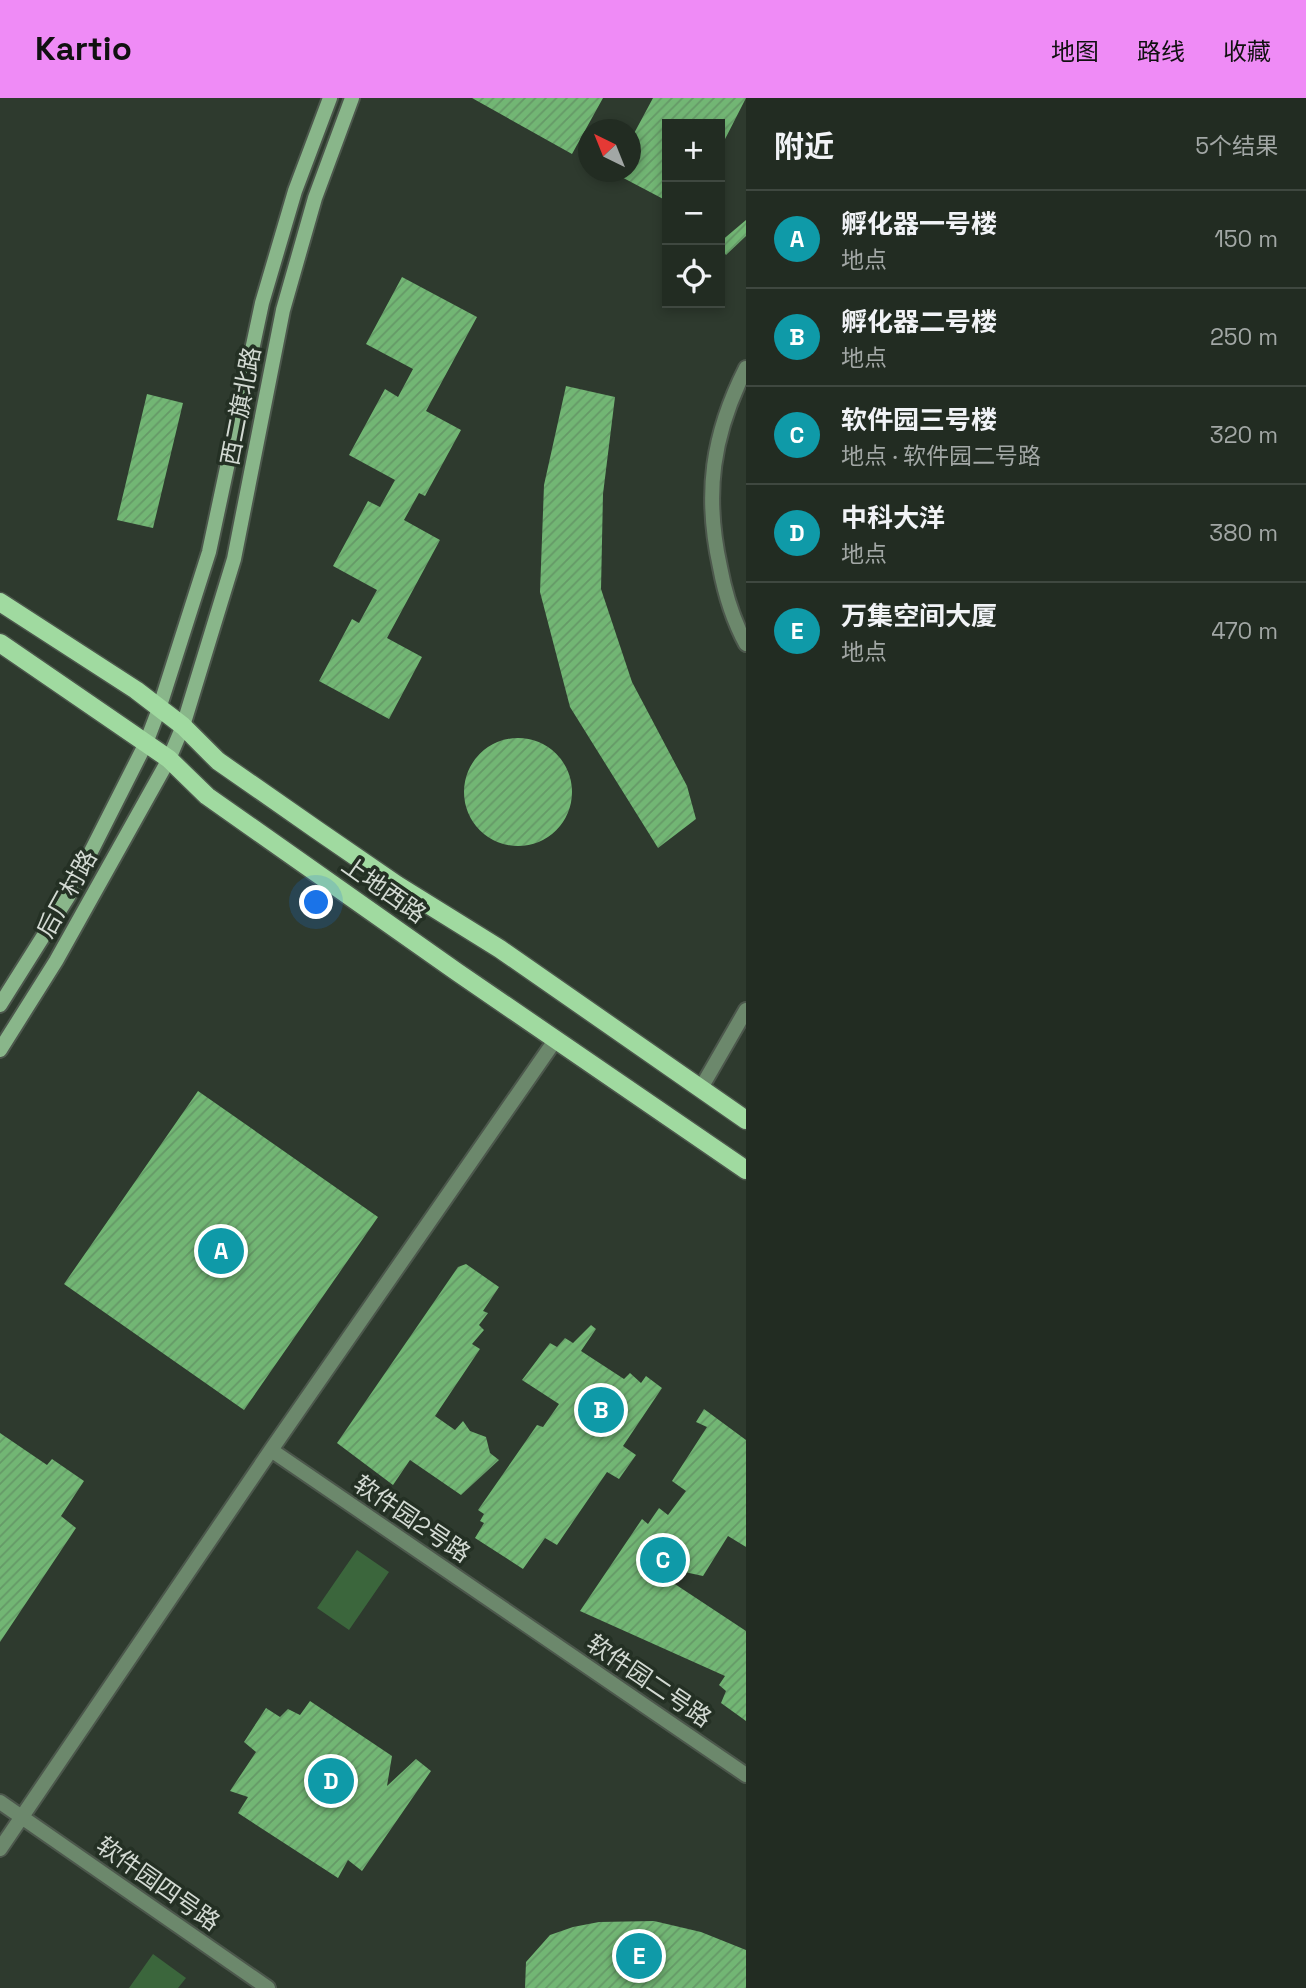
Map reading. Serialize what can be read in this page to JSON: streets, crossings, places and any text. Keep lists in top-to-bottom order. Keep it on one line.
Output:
{"streets":{"main road":["西二旗北路","上地西路","后厂村路"],"street":["软件园2号路","软件园二号路","软件园四号路"]},"crossings":[["西二旗北路","上地西路"],["西二旗北路","后厂村路"],["上地西路","后厂村路"],["软件园2号路","软件园二号路"]],"north":"top left","page":{"header":"Kartio","nav":["地图","路线","收藏"],"heading":["附近","5个结果"],"map_buttons":["+","−"],"list":[{"mark":"A","name":"孵化器一号楼","note":"地点","value":"150 m"},{"mark":"B","name":"孵化器二号楼","note":"地点","value":"250 m"},{"mark":"C","name":"软件园三号楼","note":"地点 · 软件园二号路","value":"320 m"},{"mark":"D","name":"中科大洋","note":"地点","value":"380 m"},{"mark":"E","name":"万集空间大厦","note":"地点","value":"470 m"}],"pins":["A","B","C","D","E"]}}
